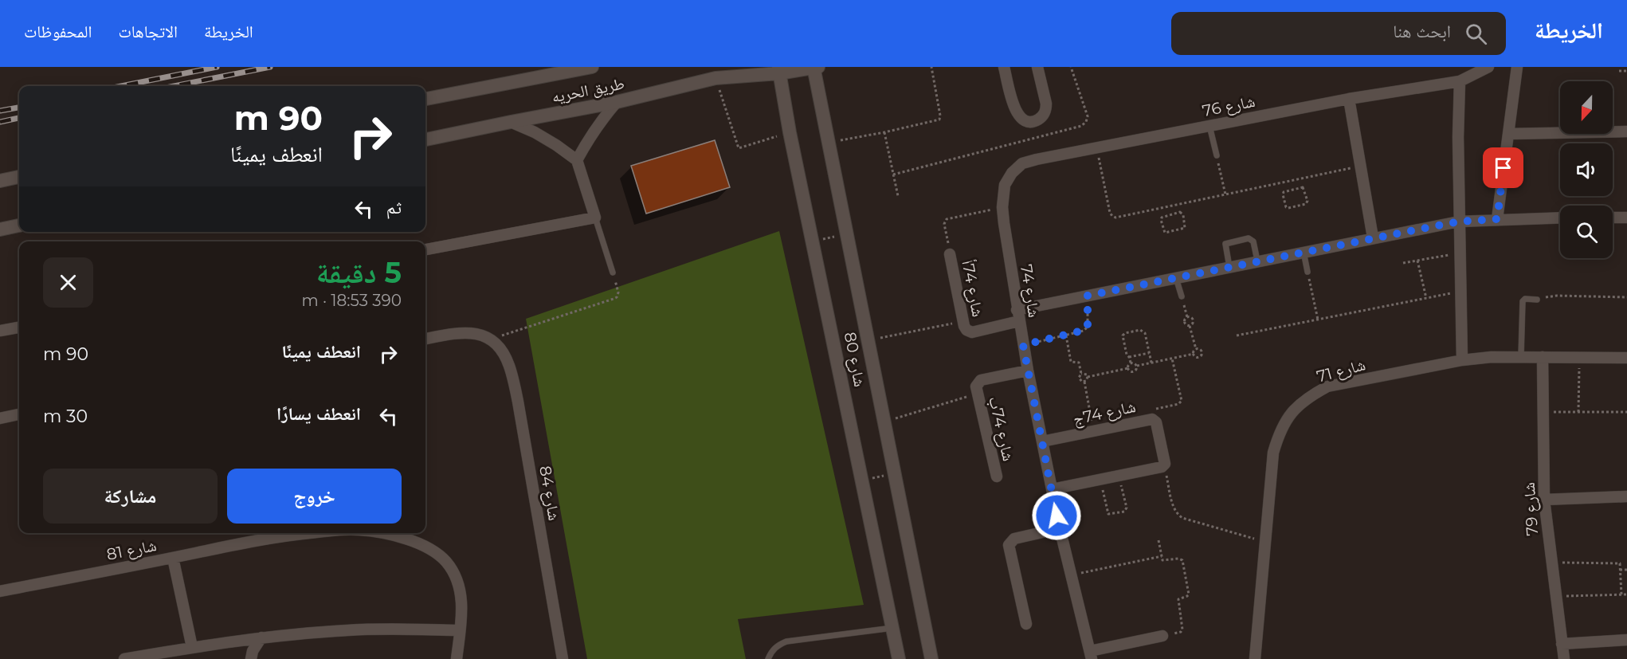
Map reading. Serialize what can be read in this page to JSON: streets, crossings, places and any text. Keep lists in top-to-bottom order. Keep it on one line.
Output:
{"streets":{"street":["طريق الحريه","شارع 76","شارع 74أ","شارع 74","شارع 80","شارع 71","شارع 74ج","شارع 74ب","شارع 84","شارع 79","شارع 81"]},"crossings":[["طريق الحريه","شارع 80"],["شارع 76","شارع 74"],["شارع 74أ","شارع 74"],["شارع 74","شارع 74ج"],["شارع 74","شارع 74ب"],["شارع 71","شارع 79"]],"north":"bottom","page":{"header":"الخريطة","search":"ابحث هنا","nav":["الخريطة","الاتجاهات","المحفوظات"],"turn":["90 m","انعطف يمينًا"],"then":"ثم","heading":["5 دقيقة","390 m · 18:53"],"list":[{"name":"انعطف يمينًا","value":"90 m"},{"name":"انعطف يسارًا","value":"30 m"}],"buttons":["خروج","مشاركة"]}}
